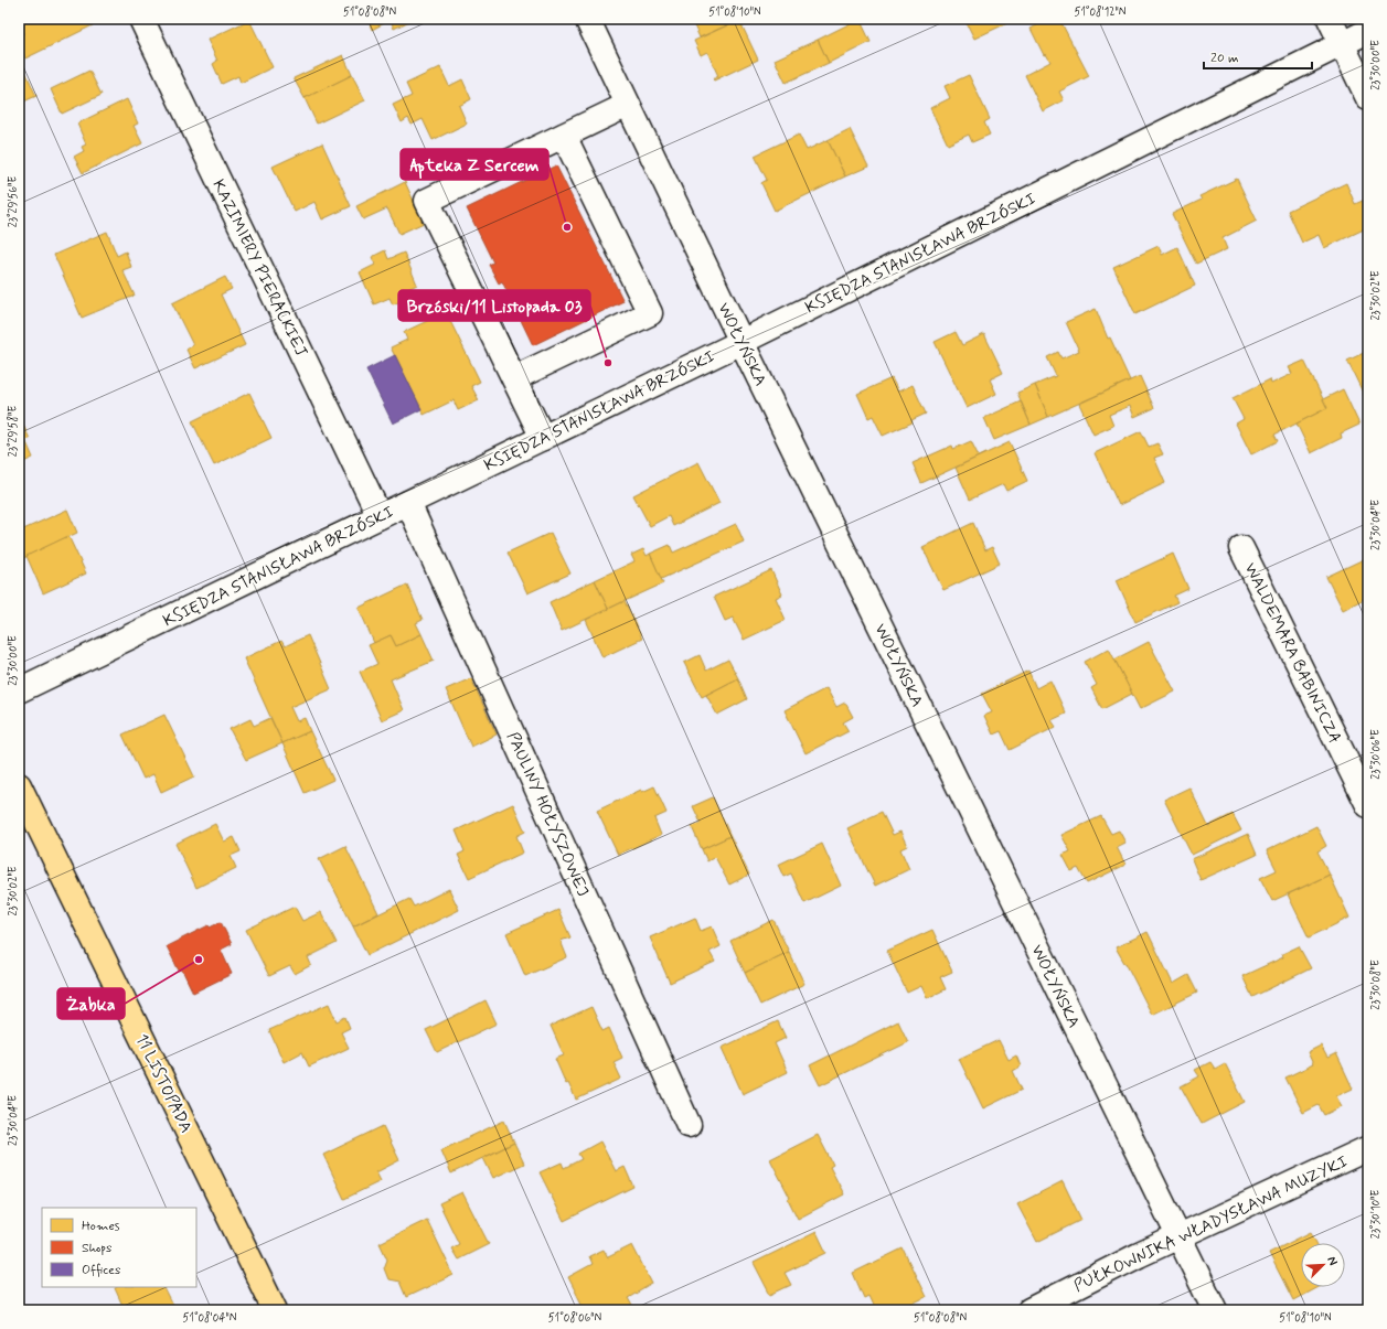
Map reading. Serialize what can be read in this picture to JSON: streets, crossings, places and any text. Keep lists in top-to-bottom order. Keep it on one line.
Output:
{"streets":{"main road":["11 LISTOPADA"],"street":["KSIĘDZA STANISŁAWA BRZÓSKI","KAZIMIERY PIERACKIEJ","WOŁYŃSKA","WALDEMARA BABINICZA","PAULINY HOŁYSZOWEJ","PUŁKOWNIKA WŁADYSŁAWA MUZYKI"]},"crossings":[["KSIĘDZA STANISŁAWA BRZÓSKI","KAZIMIERY PIERACKIEJ"],["KSIĘDZA STANISŁAWA BRZÓSKI","WOŁYŃSKA"],["KSIĘDZA STANISŁAWA BRZÓSKI","PAULINY HOŁYSZOWEJ"],["WOŁYŃSKA","PUŁKOWNIKA WŁADYSŁAWA MUZYKI"]],"places":["Apteka Z Sercem","Brzóski/11 Listopada 03","Żabka"],"legend":["Homes","Shops","Offices"],"scale_bar":"20 m","north":"top right","coordinates":["51°08'08\"N","51°08'10\"N","51°08'12\"N","23°30'00\"E","23°29'56\"E","23°30'02\"E","23°29'58\"E","23°30'04\"E","23°30'06\"E","23°30'08\"E","23°30'10\"E","51°08'04\"N","51°08'06\"N"]}
